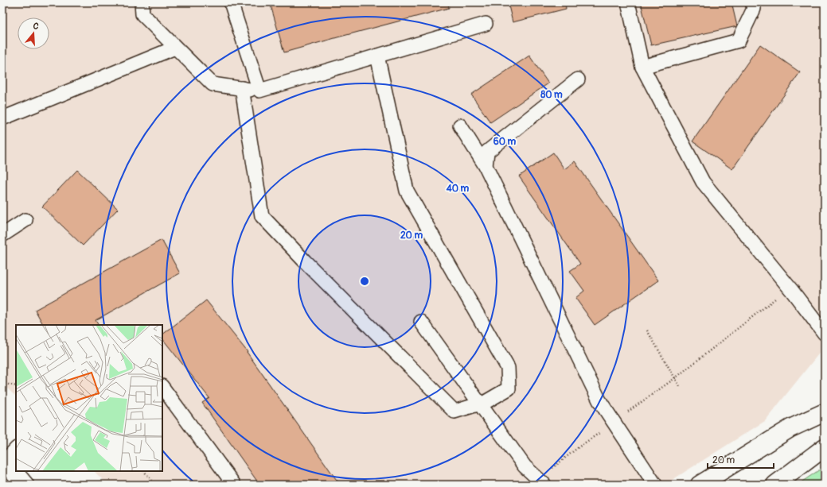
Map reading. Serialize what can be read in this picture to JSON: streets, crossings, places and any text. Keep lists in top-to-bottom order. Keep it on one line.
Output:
{"scale_bar":"20 m","north":"top","rings":["80 m","60 m","40 m","20 m"]}
